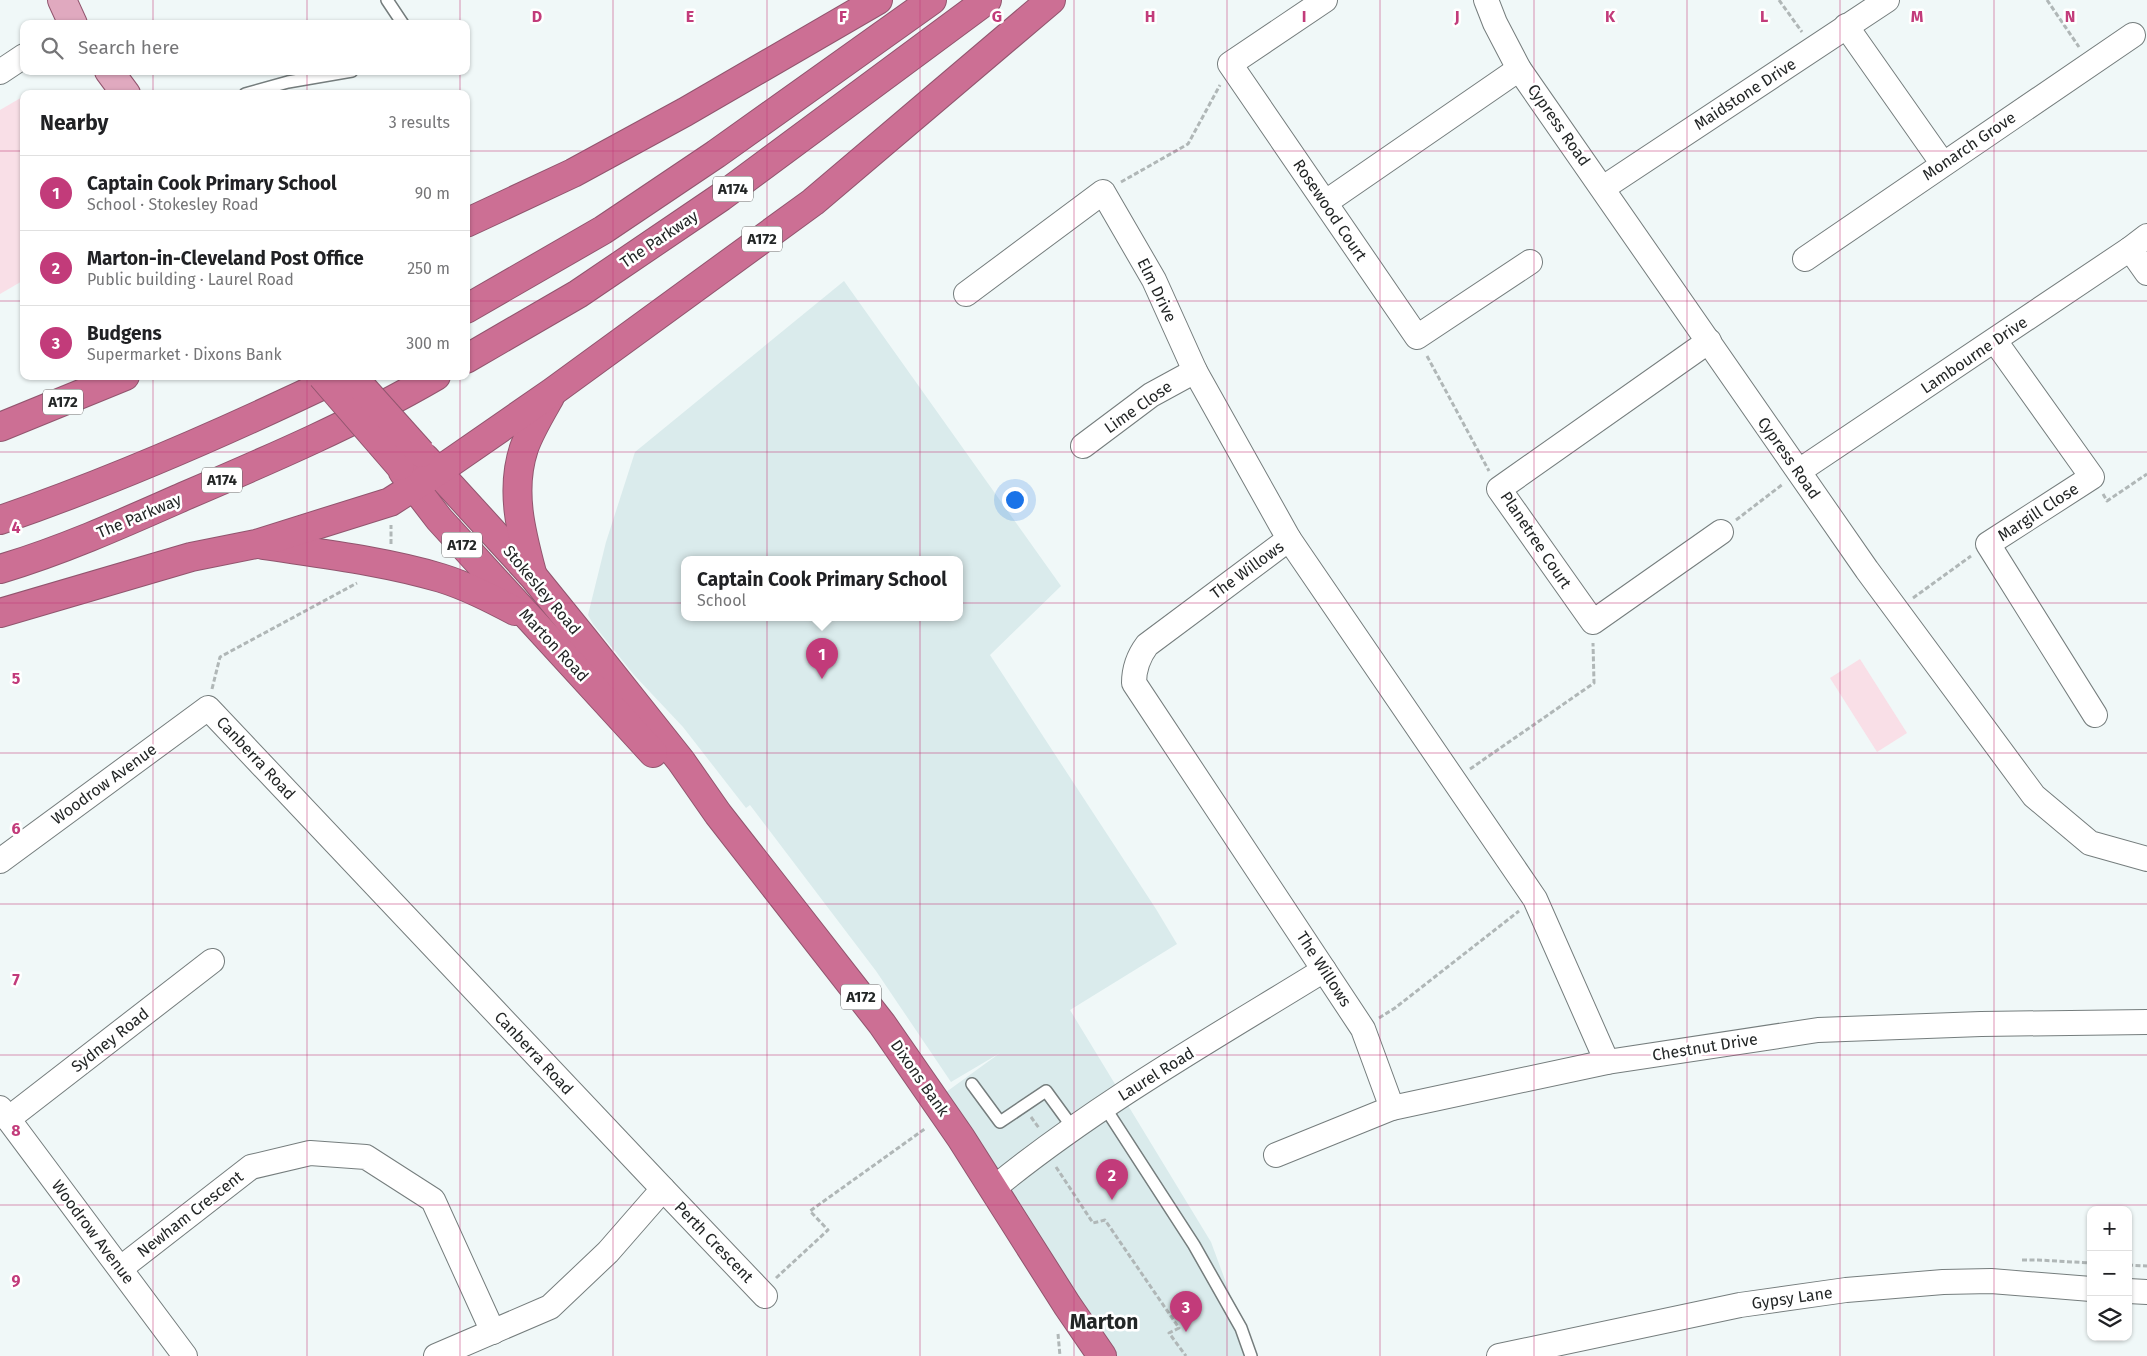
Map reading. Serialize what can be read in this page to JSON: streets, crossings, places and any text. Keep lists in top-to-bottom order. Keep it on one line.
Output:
{"streets":{"highway":["A174","The Parkway","A172","Stokesley Road","Marton Road","Dixons Bank"],"street":["Maidstone Drive","Cypress Road","Monarch Grove","Rosewood Court","Elm Drive","Lambourne Drive","Lime Close","Margill Close","Planetree Court","The Willows","Canberra Road","Woodrow Avenue","Sydney Road","Chestnut Drive","Laurel Road","Newham Crescent","Perth Crescent","Gypsy Lane"]},"crossings":[["Maidstone Drive","Cypress Road"],["Cypress Road","Lambourne Drive"],["Cypress Road","Planetree Court"],["A172","Stokesley Road"],["A172","Marton Road"],["Elm Drive","Lime Close"],["Elm Drive","The Willows"],["Lambourne Drive","Margill Close"],["The Willows","Chestnut Drive"],["The Willows","Laurel Road"],["Stokesley Road","Marton Road"],["Stokesley Road","Dixons Bank"],["Marton Road","Dixons Bank"],["Canberra Road","Woodrow Avenue"],["Canberra Road","Perth Crescent"],["Woodrow Avenue","Sydney Road"],["Woodrow Avenue","Newham Crescent"],["Laurel Road","Dixons Bank"]],"districts":["Marton"],"page":{"search":"Search here","heading":["Nearby","3 results"],"list":[{"mark":"1","name":"Captain Cook Primary School","note":"School · Stokesley Road","value":"90 m"},{"mark":"2","name":"Marton-in-Cleveland Post Office","note":"Public building · Laurel Road","value":"250 m"},{"mark":"3","name":"Budgens","note":"Supermarket · Dixons Bank","value":"300 m"}],"popup":["Captain Cook Primary School","School"],"pins":["1","2","3"],"map_buttons":["+","−"]},"grid":{"columns":["D","E","F","G","H","I","J","K","L","M","N"],"rows":["4","5","6","7","8","9"]}}
